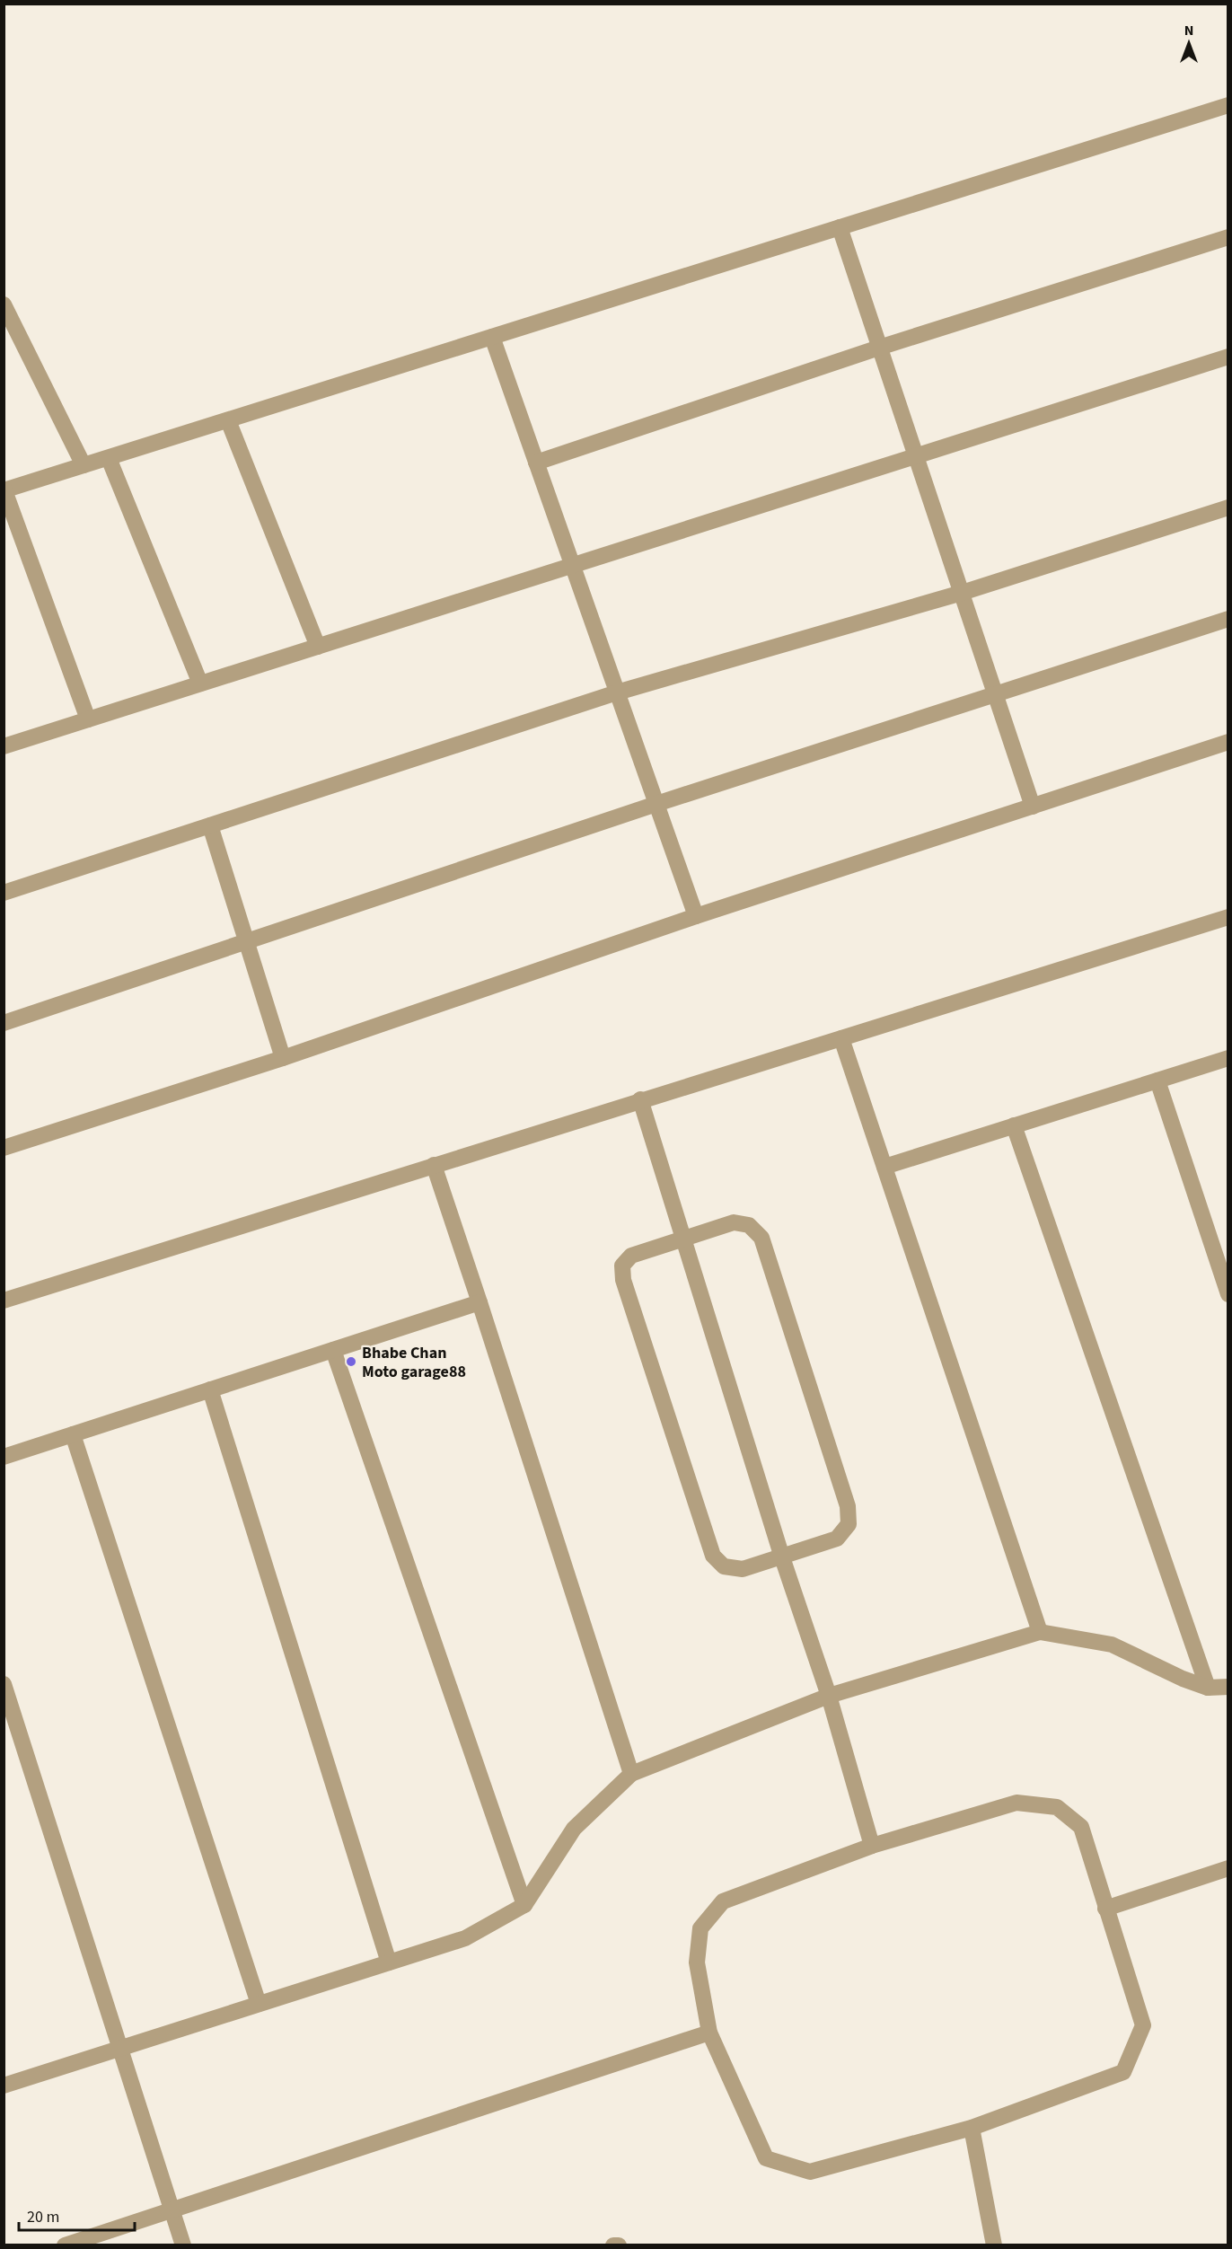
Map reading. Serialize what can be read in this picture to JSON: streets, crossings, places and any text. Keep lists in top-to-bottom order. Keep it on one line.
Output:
{"places":["Bhabe Chan Moto garage88"],"scale_bar":"20 m","north":"top"}
